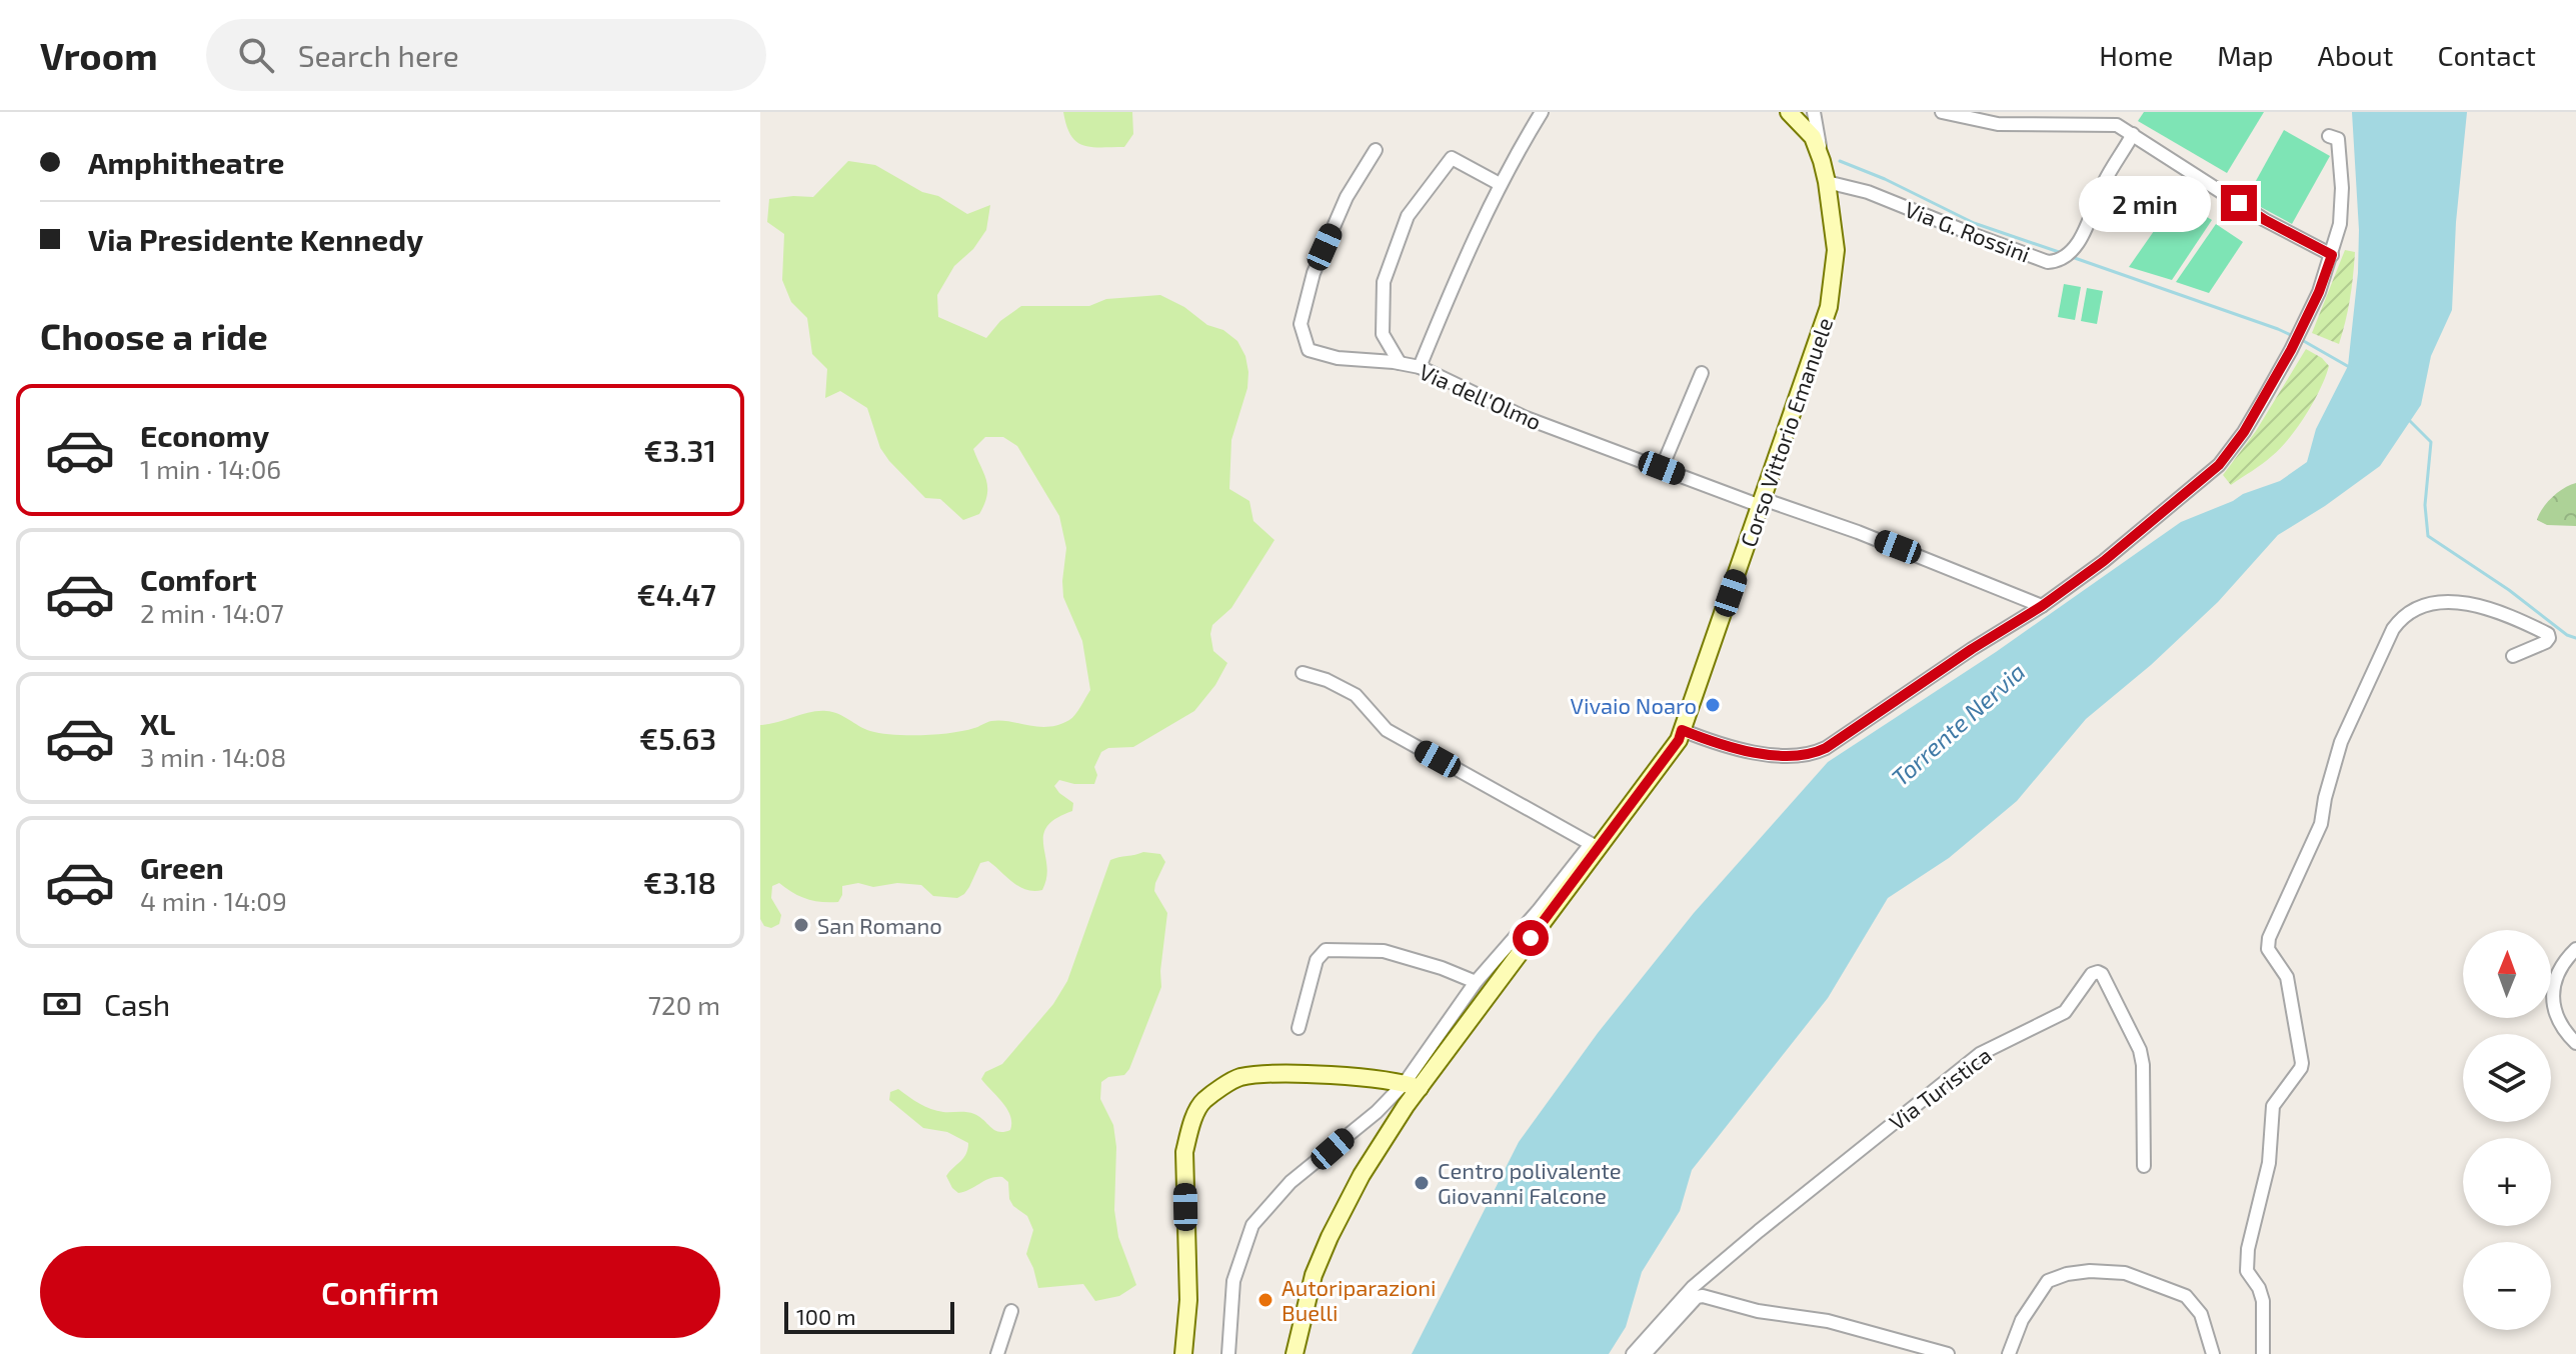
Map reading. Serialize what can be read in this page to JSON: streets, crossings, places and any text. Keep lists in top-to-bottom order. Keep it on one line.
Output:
{"streets":{"main road":["Corso Vittorio Emanuele"],"street":["Via G. Rossini","Via dell'Olmo","Via Turistica"]},"crossings":[["Via G. Rossini","Corso Vittorio Emanuele"],["Via dell'Olmo","Corso Vittorio Emanuele"]],"water":["Torrente Nervia"],"places":["Vivaio Noaro","San Romano","Centro polivalente Giovanni Falcone","Autoriparazioni Buelli"],"scale_bar":"100 m","north":"top","page":{"header":"Vroom","search":"Search here","nav":["Home","Map","About","Contact"],"banner":["Amphitheatre","Via Presidente Kennedy"],"bubble":"2 min","heading":"Choose a ride","list":[{"name":"Economy","note":"1 min · 14:06","value":"€3.31"},{"name":"Comfort","note":"2 min · 14:07","value":"€4.47"},{"name":"XL","note":"3 min · 14:08","value":"€5.63"},{"name":"Green","note":"4 min · 14:09","value":"€3.18"}],"map_buttons":["+","−"],"pay":["Cash","720 m"],"buttons":"Confirm","scale":"100 m"}}
